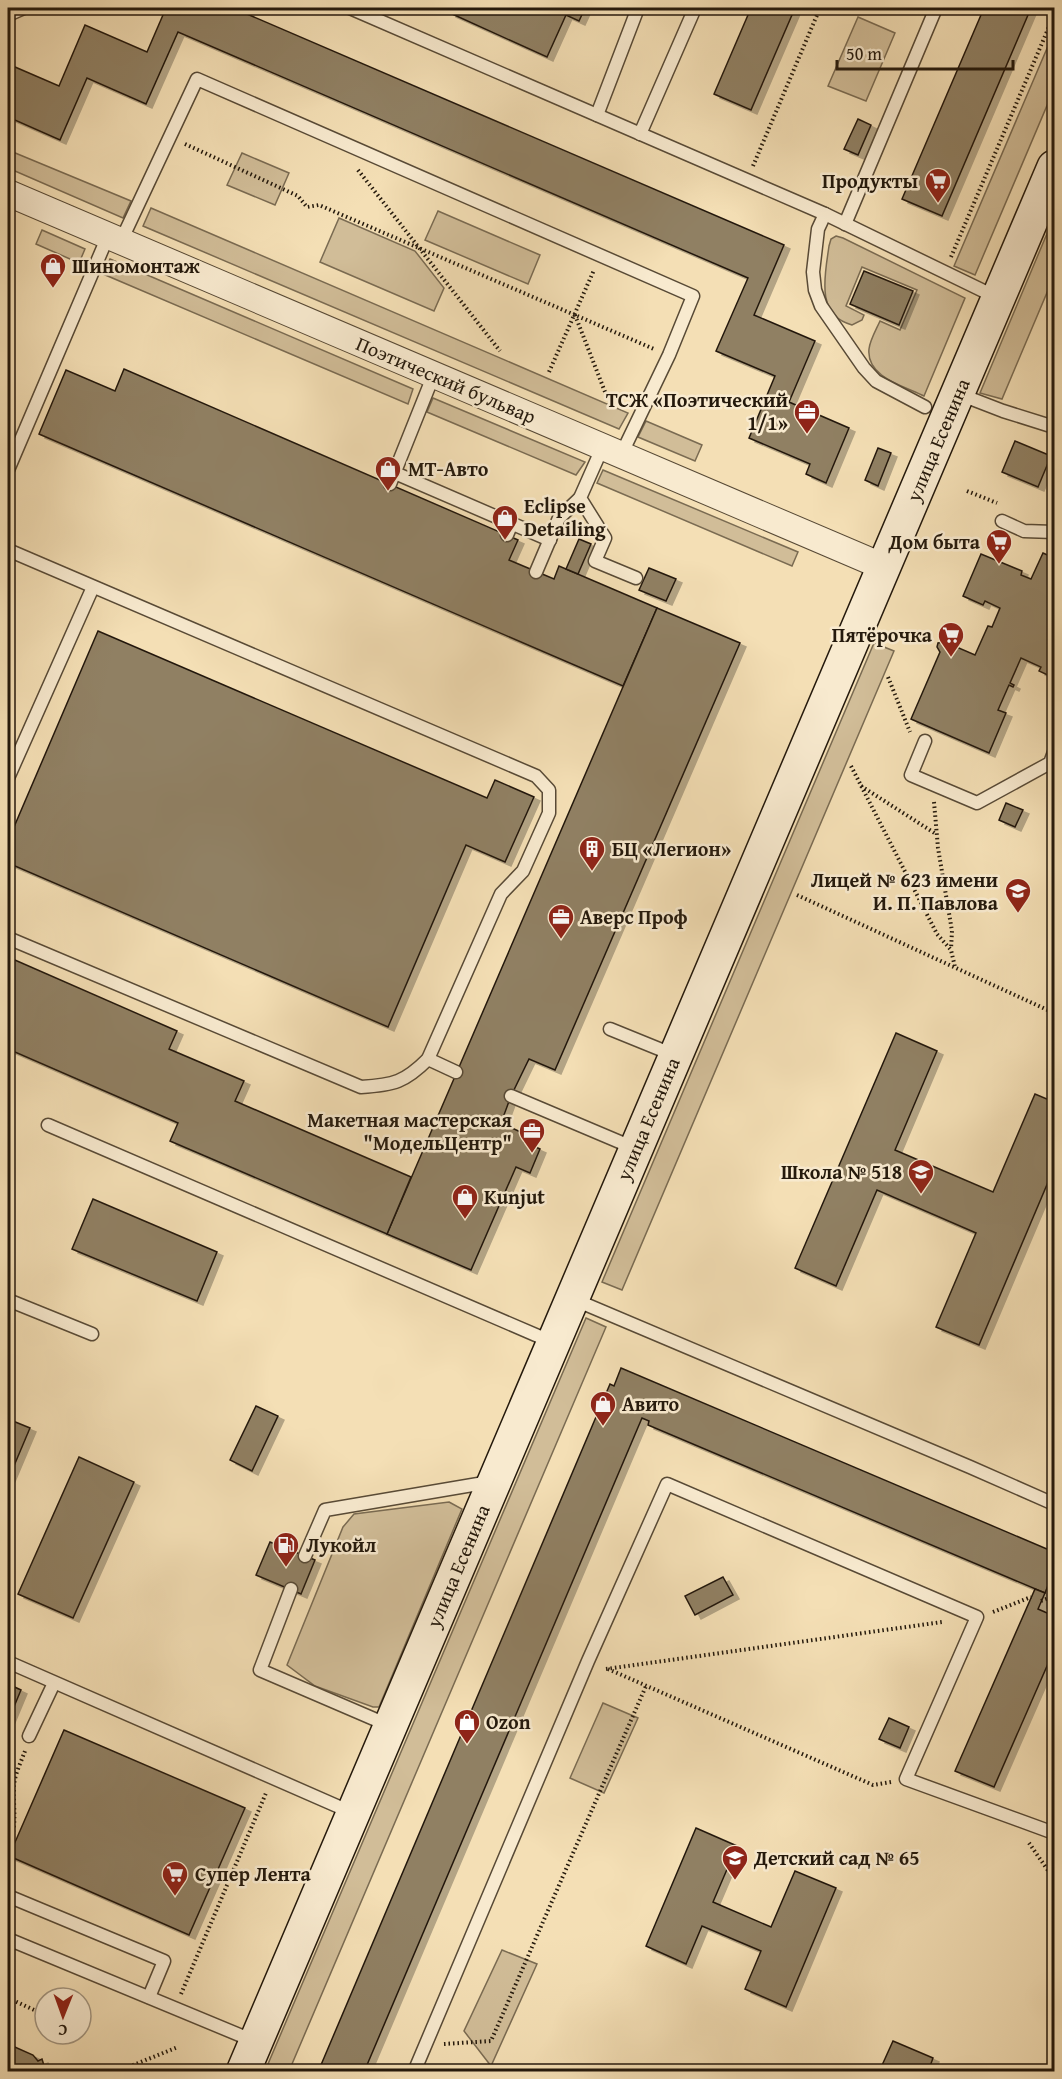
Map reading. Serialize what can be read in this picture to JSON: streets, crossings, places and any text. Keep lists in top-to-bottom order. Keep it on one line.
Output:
{"streets":{"street":["Поэтический бульвар","улица Есенина"]},"crossings":[["Поэтический бульвар","улица Есенина"]],"places":{"supermarket":["Продукты","Дом быта","Пятёрочка","Супер Лента"],"shop":["Шиномонтаж","МТ-Авто","Eclipse Detailing","Kunjut","Авито","Ozon"],"office":["ТСЖ «Поэтический 1/1»","Аверс Проф","Макетная мастерская \"МодельЦентр\""],"building":["БЦ «Легион»"],"school or university":["Лицей № 623 имени И. П. Павлова","Школа № 518","Детский сад № 65"],"fuel station":["Лукойл"]},"scale_bar":"50 m","north":"bottom"}
